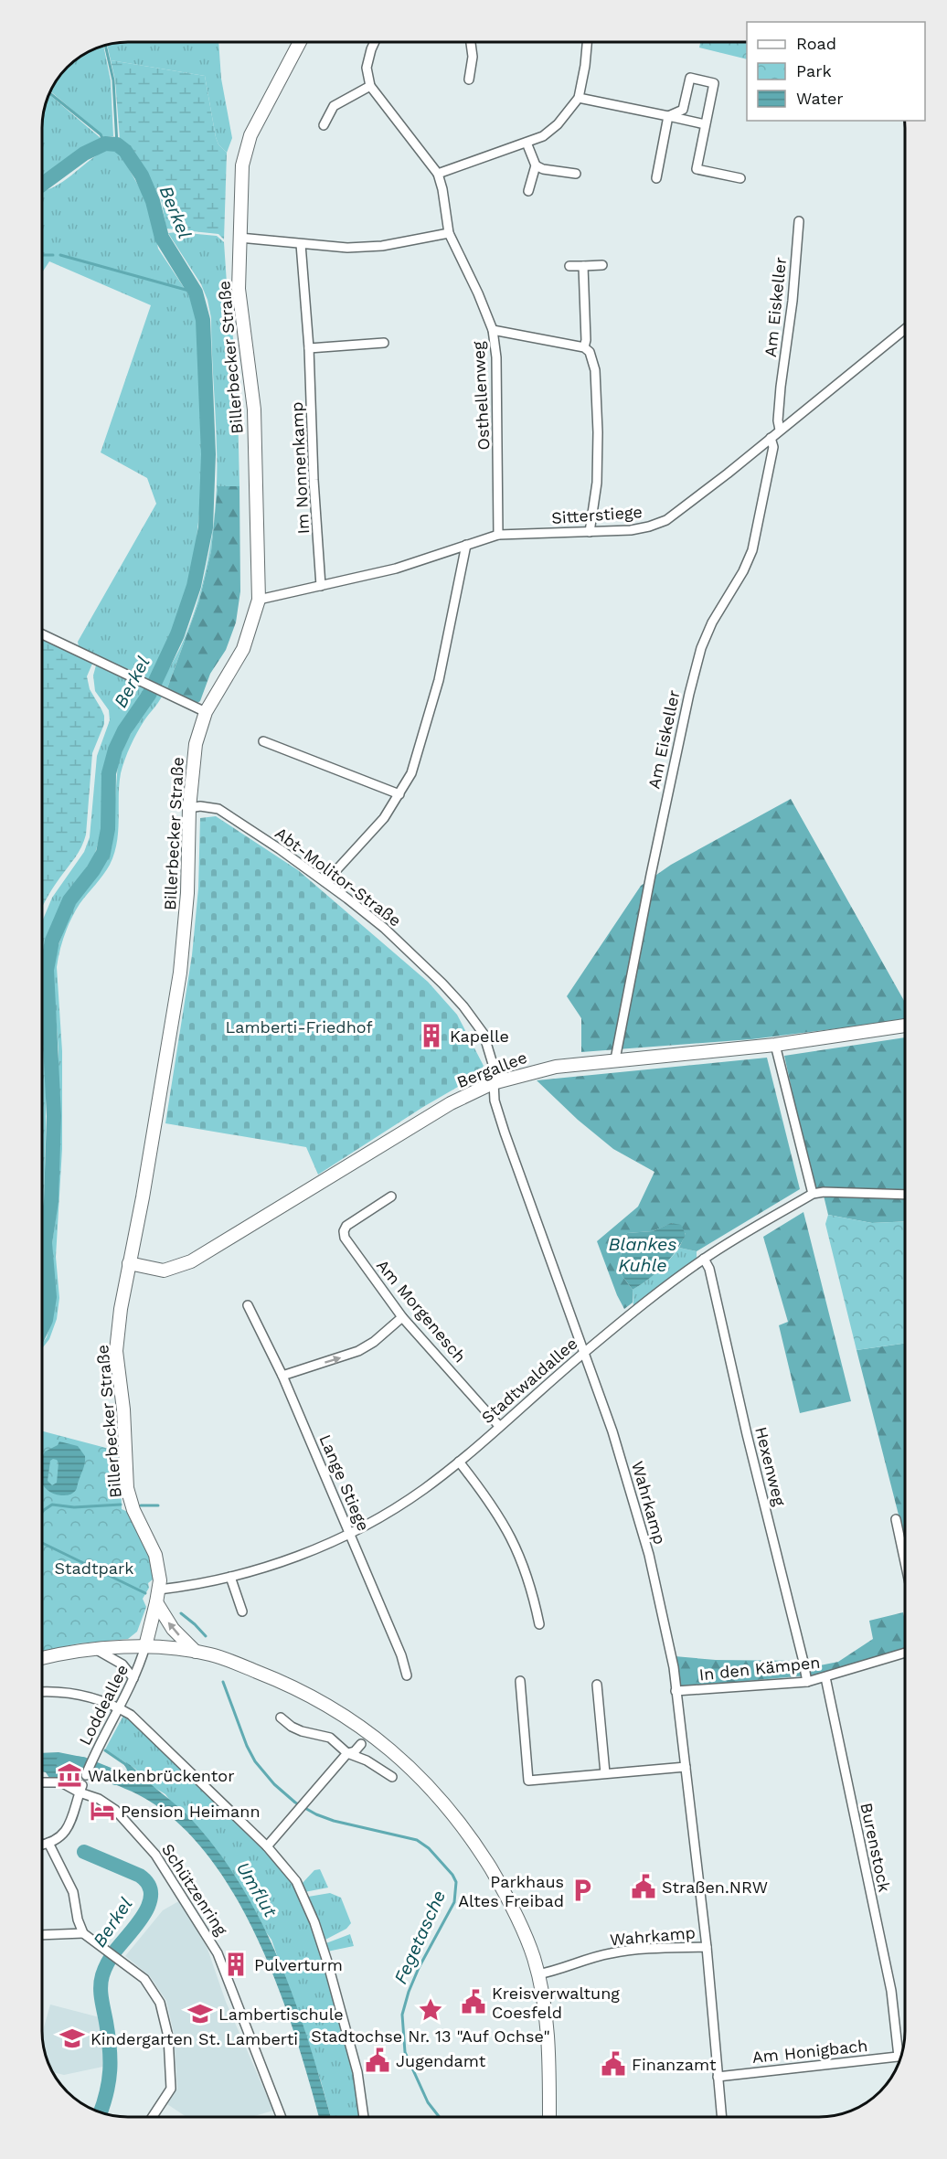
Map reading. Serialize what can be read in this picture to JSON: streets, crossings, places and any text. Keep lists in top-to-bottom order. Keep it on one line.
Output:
{"streets":{"main road":["Billerbecker Straße","Bergallee"],"street":["Am Eiskeller","Osthellenweg","Im Nonnenkamp","Sitterstiege","Abt-Molitor-Straße","Am Morgenesch","Stadtwaldallee","Hexenweg","Lange Stiege","Wahrkamp","In den Kämpen","Loddeallee","Burenstock","Schützenring","Am Honigbach"]},"crossings":[["Am Eiskeller","Sitterstiege"],["Am Eiskeller","Bergallee"],["Billerbecker Straße","Sitterstiege"],["Billerbecker Straße","Abt-Molitor-Straße"],["Billerbecker Straße","Bergallee"],["Billerbecker Straße","Stadtwaldallee"],["Billerbecker Straße","Loddeallee"],["Osthellenweg","Sitterstiege"],["Im Nonnenkamp","Sitterstiege"],["Abt-Molitor-Straße","Bergallee"],["Abt-Molitor-Straße","Wahrkamp"],["Bergallee","Wahrkamp"],["Am Morgenesch","Stadtwaldallee"],["Stadtwaldallee","Hexenweg"],["Stadtwaldallee","Lange Stiege"],["Stadtwaldallee","Wahrkamp"],["Hexenweg","In den Kämpen"],["Wahrkamp","In den Kämpen"],["Wahrkamp","Am Honigbach"],["In den Kämpen","Burenstock"]],"water":["Berkel","Blankes Kuhle","Umflut","Fegetasche"],"parks":["Lamberti-Friedhof","Stadtpark"],"places":{"building":["Kapelle","Pulverturm"],"museum":["Walkenbrückentor"],"hotel":["Pension Heimann"],"public building":["Straßen.NRW","Kreisverwaltung Coesfeld","Jugendamt","Finanzamt"],"parking":["Parkhaus Altes Freibad"],"place":["Stadtochse Nr. 13 \"Auf Ochse\""],"school or university":["Lambertischule","Kindergarten St. Lamberti"]},"legend":["Road","Park","Water"]}
